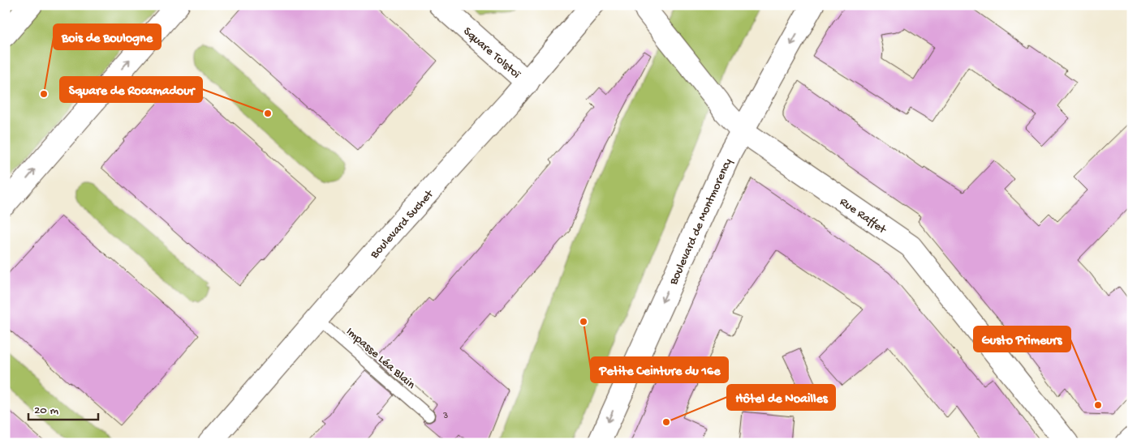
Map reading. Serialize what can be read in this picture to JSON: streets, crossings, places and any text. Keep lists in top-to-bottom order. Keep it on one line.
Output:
{"streets":{"street":["Square Tolstoï","Rue Raffet","Boulevard de Montmorency","Boulevard Suchet"],"lane":["Impasse Léa Blain"]},"crossings":[["Square Tolstoï","Boulevard Suchet"],["Rue Raffet","Boulevard de Montmorency"],["Boulevard Suchet","Impasse Léa Blain"]],"one_way":["Boulevard de Montmorency"],"places":["Bois de Boulogne","Square de Rocamadour","Petite Ceinture du 16e","Gusto Primeurs","Hôtel de Noailles"],"house_numbers":["3"],"scale_bar":"20 m"}
